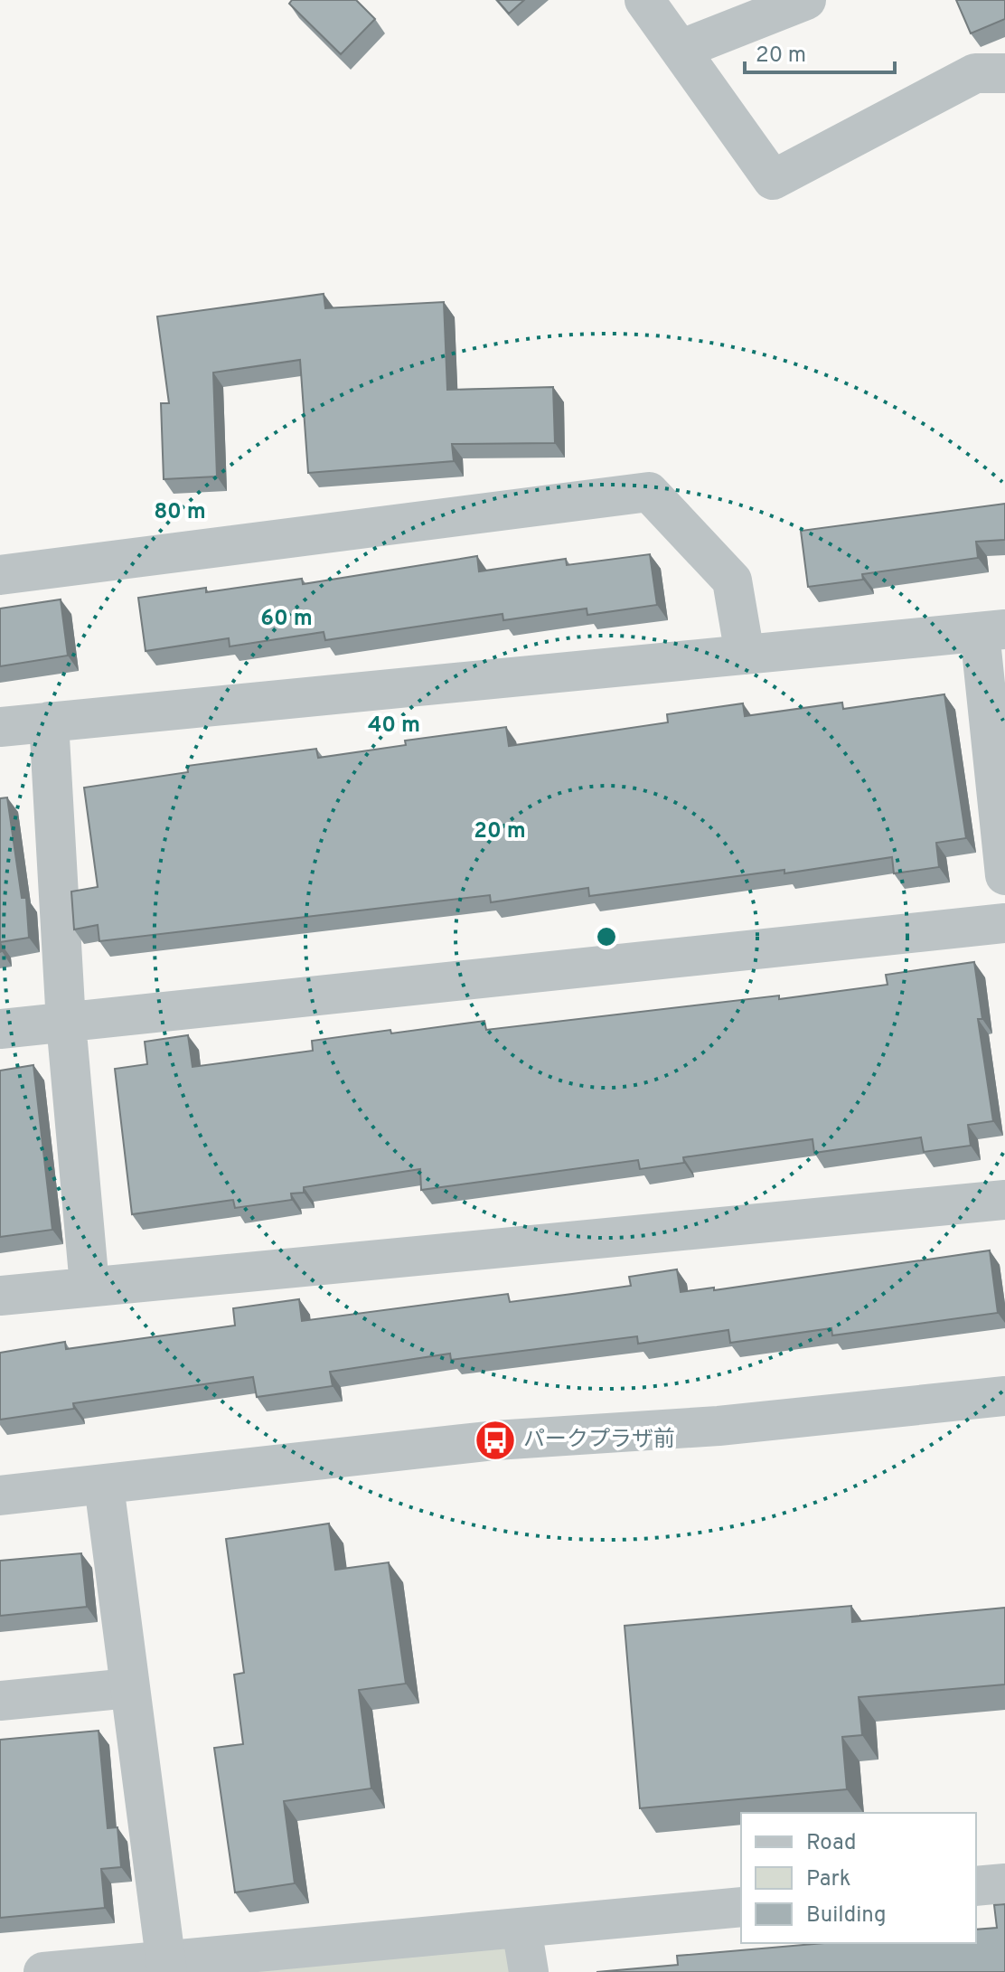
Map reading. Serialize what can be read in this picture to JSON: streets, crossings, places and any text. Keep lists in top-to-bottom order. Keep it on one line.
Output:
{"places":{"bus stop":["パークプラザ前"]},"legend":["Road","Park","Building"],"scale_bar":"20 m","rings":["80 m","60 m","40 m","20 m"]}
